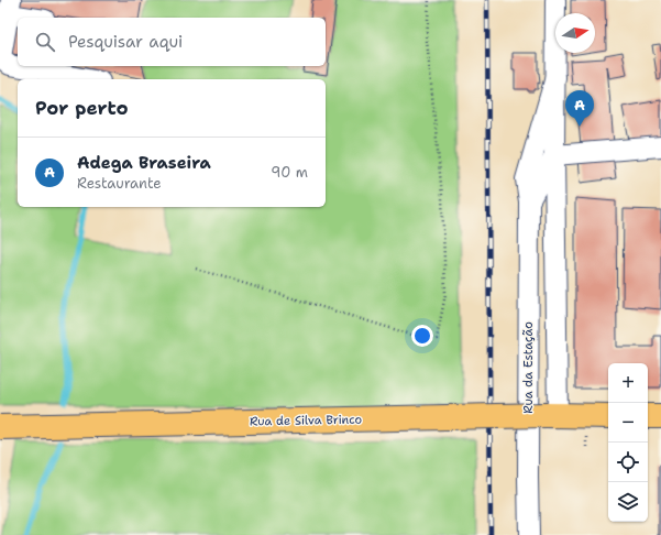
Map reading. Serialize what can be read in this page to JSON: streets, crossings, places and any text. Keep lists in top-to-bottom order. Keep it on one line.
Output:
{"streets":{"main road":["Rua de Silva Brinco"],"street":["Rua da Estação"]},"crossings":[["Rua da Estação","Rua de Silva Brinco"]],"north":"right","page":{"search":"Pesquisar aqui","heading":"Por perto","pins":"A","list":[{"mark":"A","name":"Adega Braseira","note":"Restaurante","value":"90 m"}],"map_buttons":["+","−"]}}
